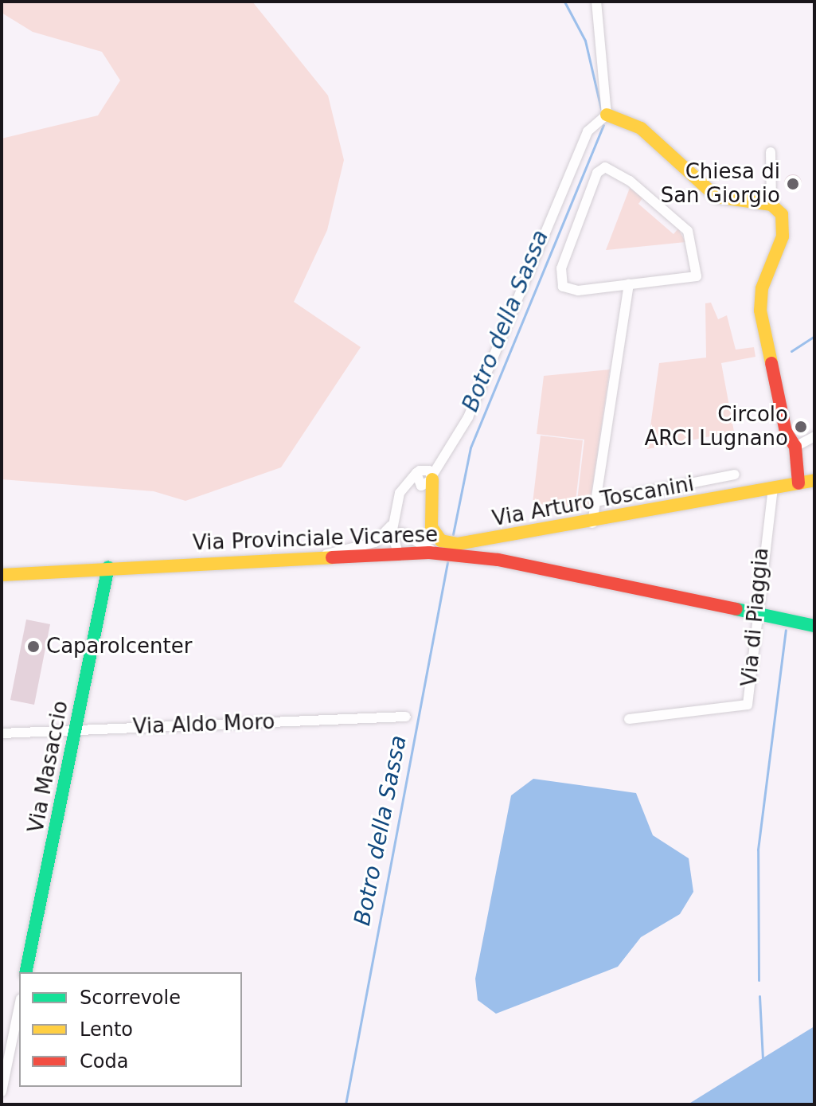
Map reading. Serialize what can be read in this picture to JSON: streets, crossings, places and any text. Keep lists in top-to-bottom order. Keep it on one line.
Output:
{"streets":{"street":["Via Arturo Toscanini","Via Provinciale Vicarese","Via di Piaggia","Via Aldo Moro","Via Masaccio"]},"crossings":[["Via Arturo Toscanini","Via di Piaggia"],["Via Provinciale Vicarese","Via di Piaggia"],["Via Provinciale Vicarese","Via Masaccio"],["Via Aldo Moro","Via Masaccio"]],"water":["Botro della Sassa"],"places":["Chiesa di San Giorgio","Circolo ARCI Lugnano","Caparolcenter"],"legend":["Scorrevole","Lento","Coda"]}
